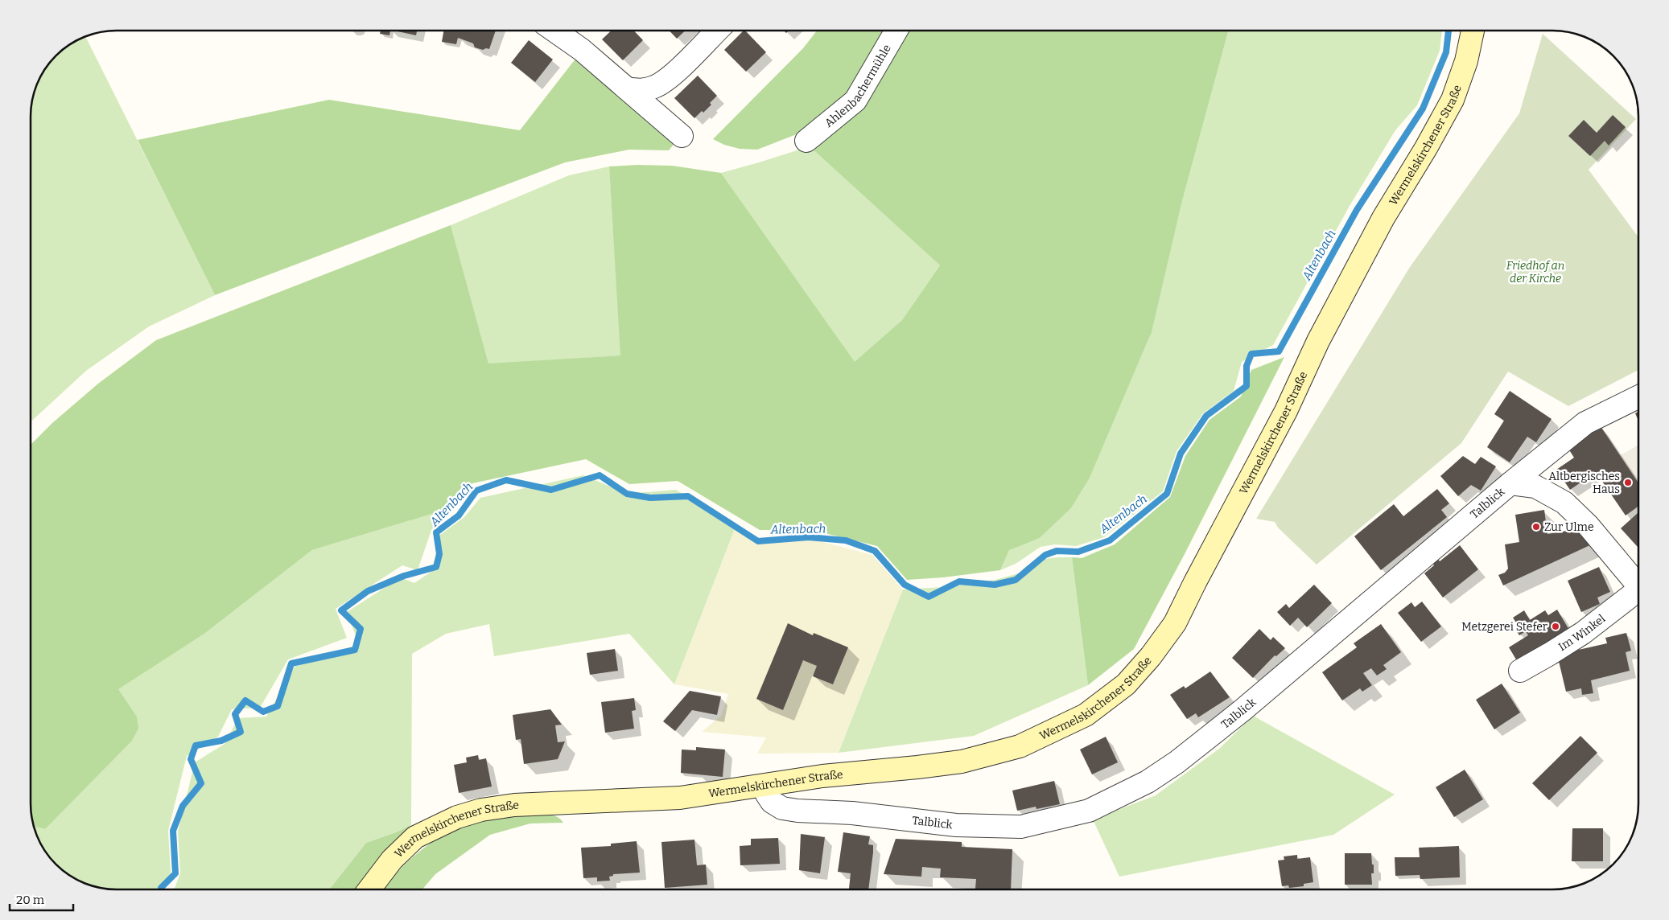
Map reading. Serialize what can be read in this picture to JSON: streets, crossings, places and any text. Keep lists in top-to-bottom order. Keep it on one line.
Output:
{"streets":{"street":["Ahlenbachermühle","Wermelskirchener Straße","Talblick","Im Winkel"]},"crossings":[["Wermelskirchener Straße","Talblick"],["Talblick","Im Winkel"]],"water":["Altenbach"],"parks":["Friedhof an der Kirche"],"places":["Altbergisches Haus","Zur Ulme","Metzgerei Stefer"],"scale_bar":"20 m"}
